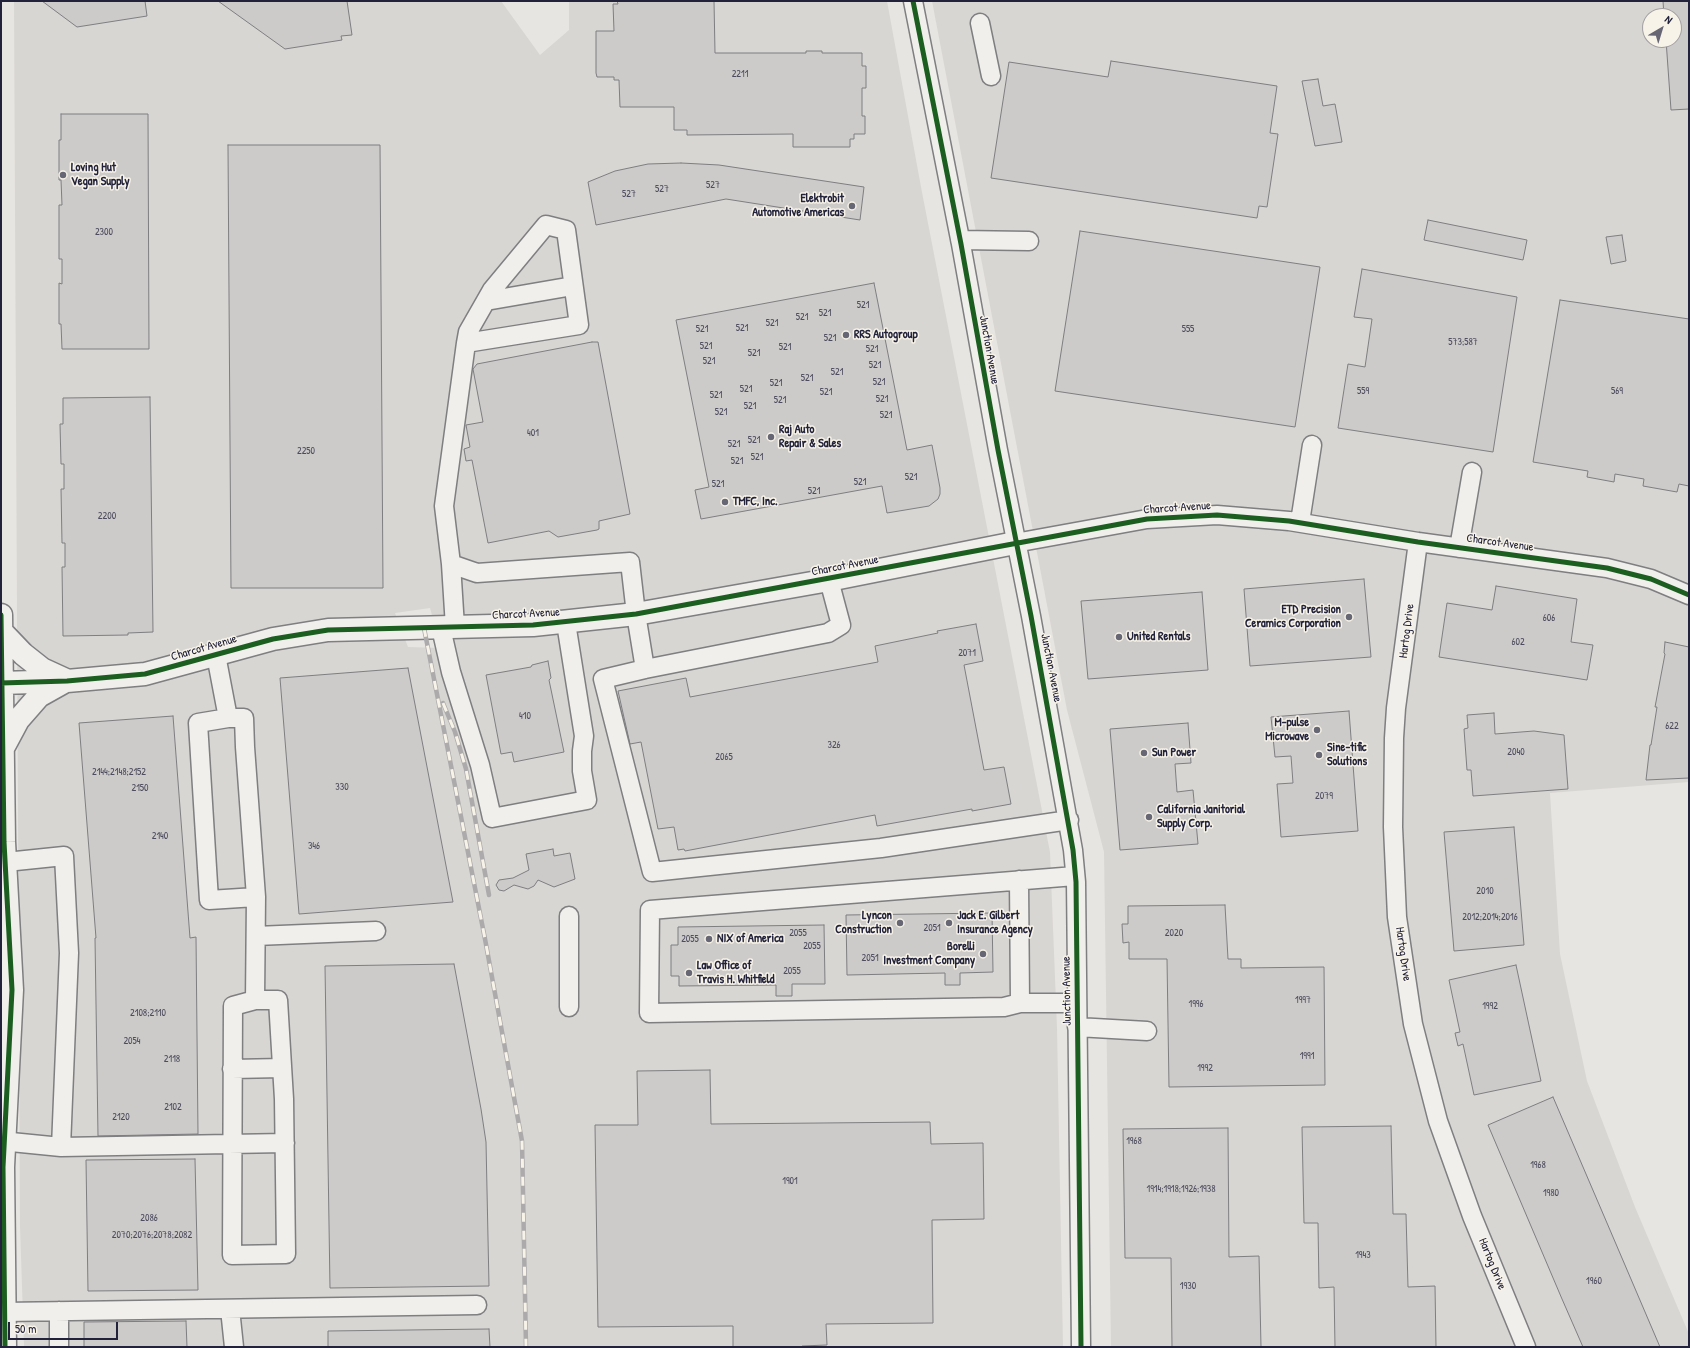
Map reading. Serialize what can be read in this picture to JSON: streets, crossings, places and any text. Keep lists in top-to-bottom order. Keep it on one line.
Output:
{"streets":{"main road":["Charcot Avenue"],"street":["Junction Avenue","Hartog Drive"]},"crossings":[["Junction Avenue","Charcot Avenue"],["Charcot Avenue","Hartog Drive"]],"places":["Loving Hut Vegan Supply","Elektrobit Automotive Americas","RRS Autogroup","Raj Auto Repair & Sales","TMFC, Inc.","ETD Precision Ceramics Corporation","United Rentals","M-pulse Microwave","Sun Power","Sine-tific Solutions","California Janitorial Supply Corp.","Lyncon Construction","Jack E. Gilbert Insurance Agency","NIX of America","Borelli Investment Company","Law Office of Travis H. Whitfield"],"house_numbers":["2211","527","527","527","2300","521","521","521","521","521","521","555","521","573;587","521","521","521","521","521","521","521","521","521","521","521","559","569","521","521","521","521","521","521","521","401","521","521","2250","521","521","521","521","521","521","2200","606","602","2071","410","622","326","2040","2065","2144;2148;2152","330","2150","2079","2140","346","2010","2012;2014;2016","2051","2055","2020","2055","2055","2051","2055","1997","1996","1992","2108;2110","2054","1991","2118","1992","2102","2120","1968","1968","1901","1914;1918;1926;1938","1980","2086","2070;2076;2078;2082","1943","1960","1930"],"scale_bar":"50 m","north":"top right"}
